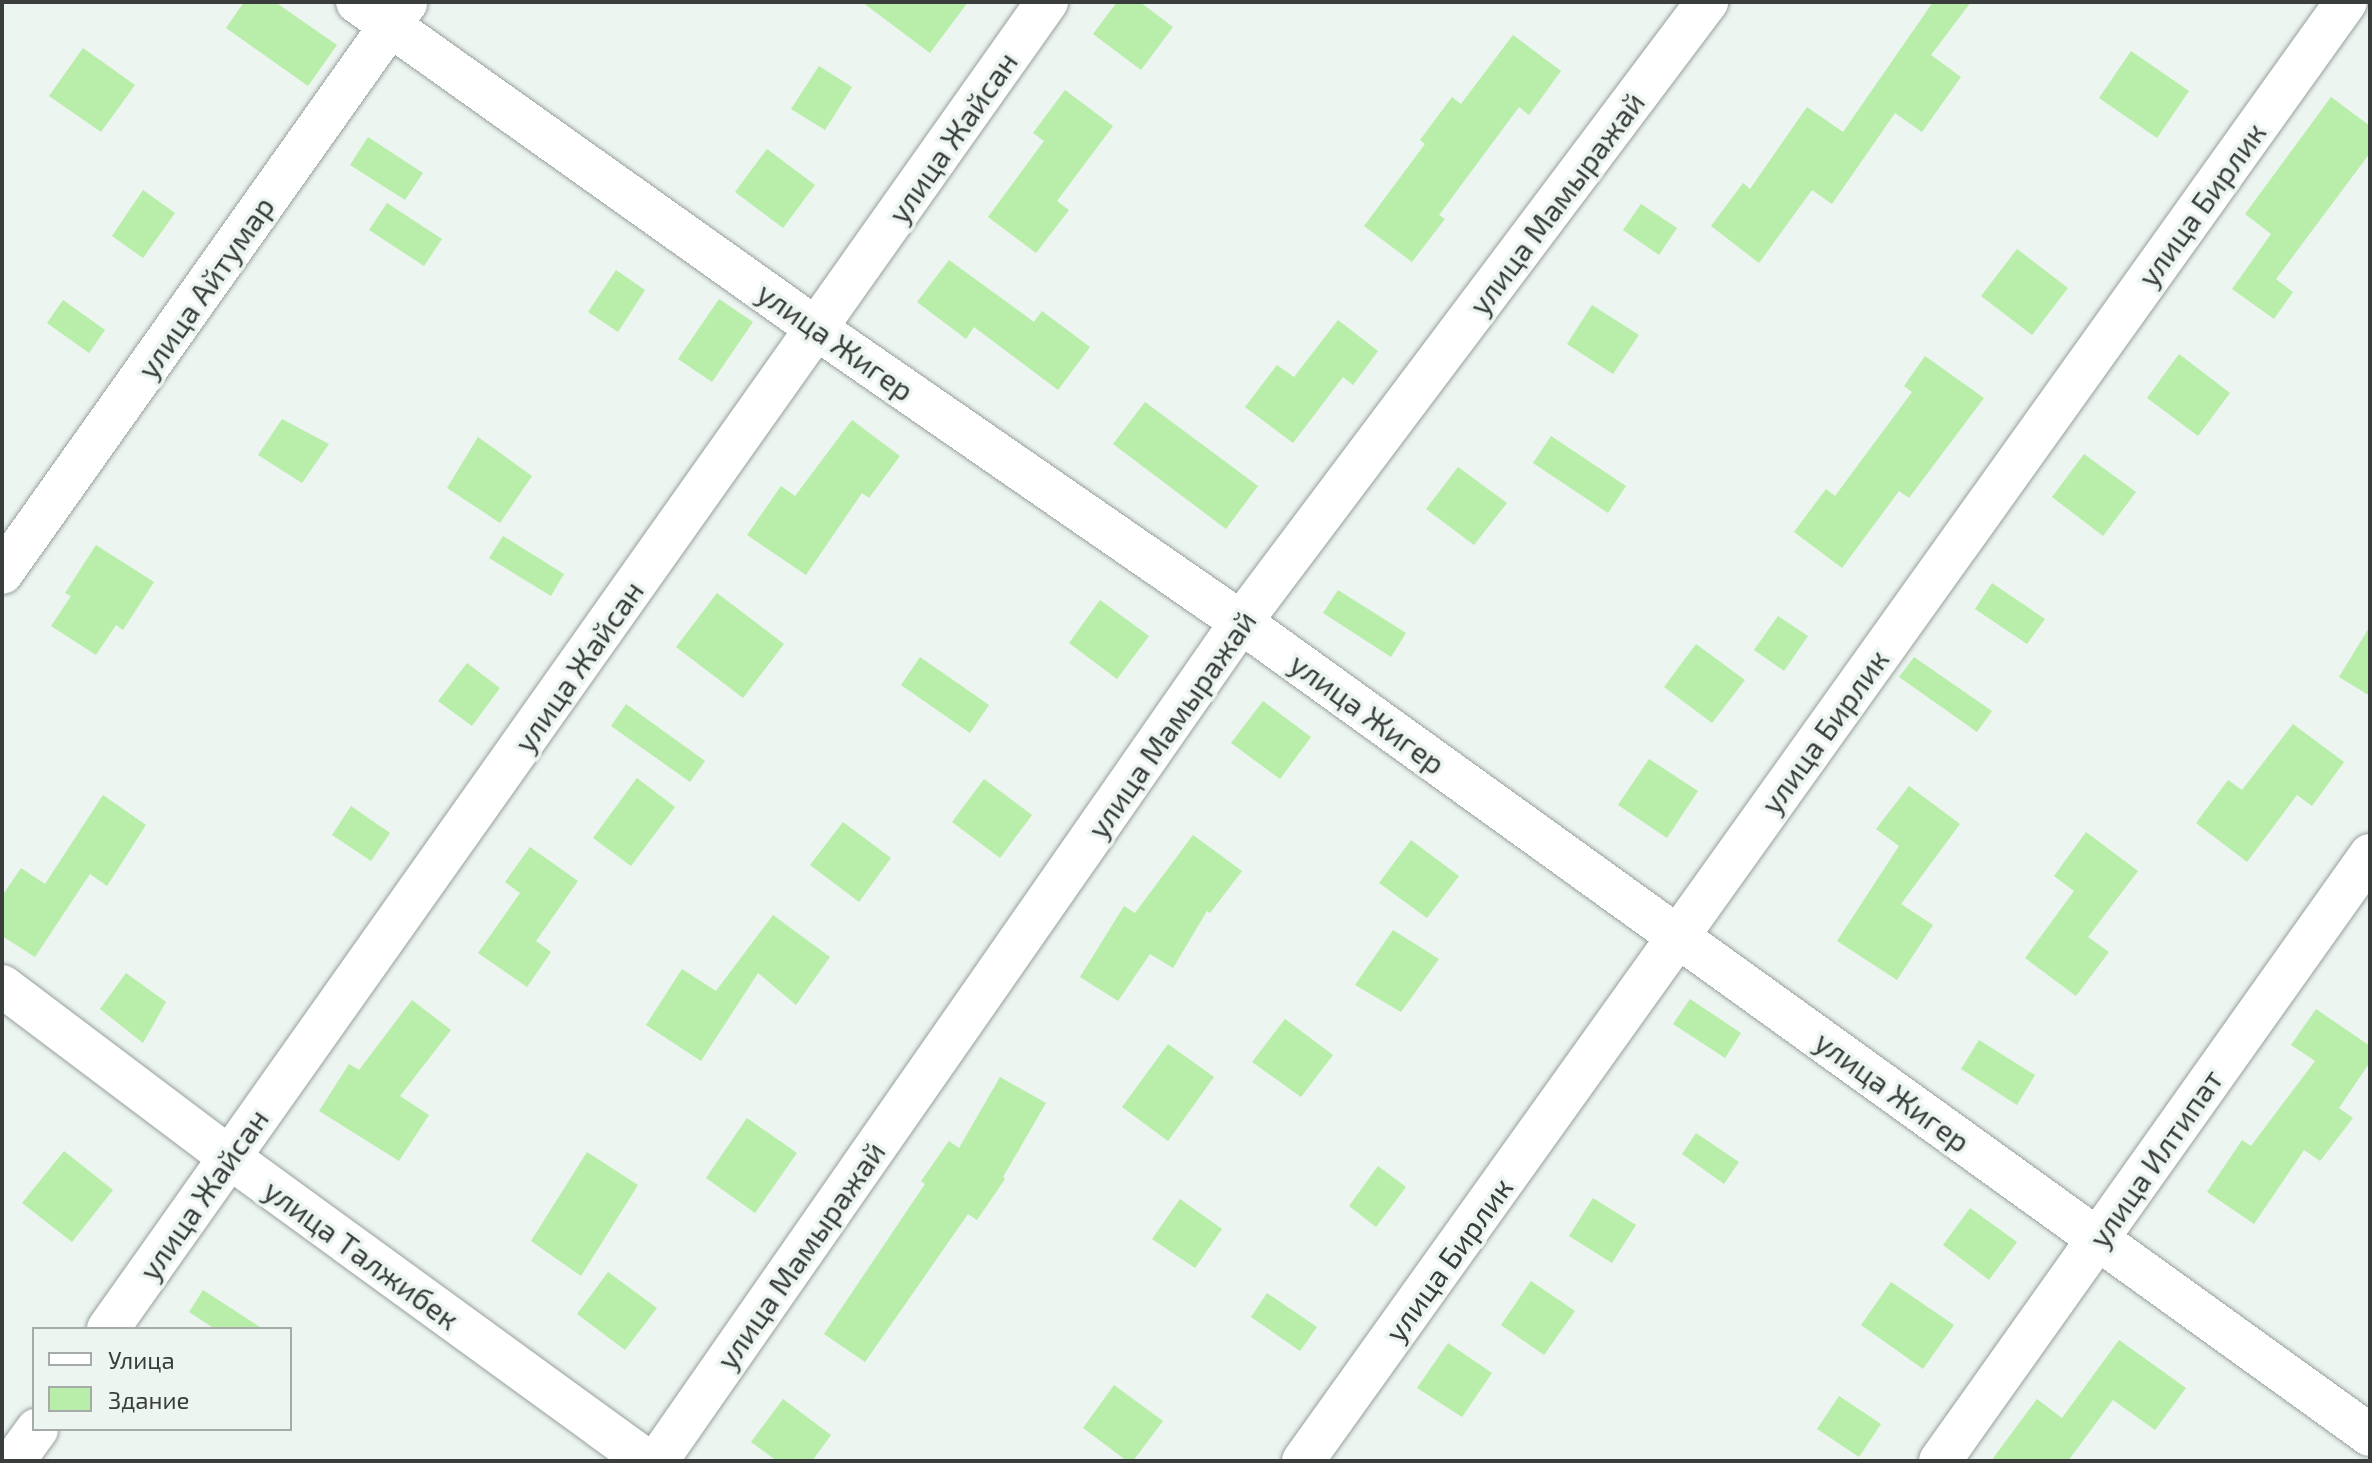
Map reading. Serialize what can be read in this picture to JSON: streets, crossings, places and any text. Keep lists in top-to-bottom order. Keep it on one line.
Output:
{"streets":{"street":["улица Жайсан","улица Мамыражай","улица Бирлик","улица Айтумар","улица Жигер","улица Илтипат","улица Талжибек"]},"crossings":[["улица Жайсан","улица Жигер"],["улица Жайсан","улица Талжибек"],["улица Мамыражай","улица Жигер"],["улица Бирлик","улица Жигер"],["улица Айтумар","улица Жигер"],["улица Жигер","улица Илтипат"]],"legend":["Улица","Здание"]}
